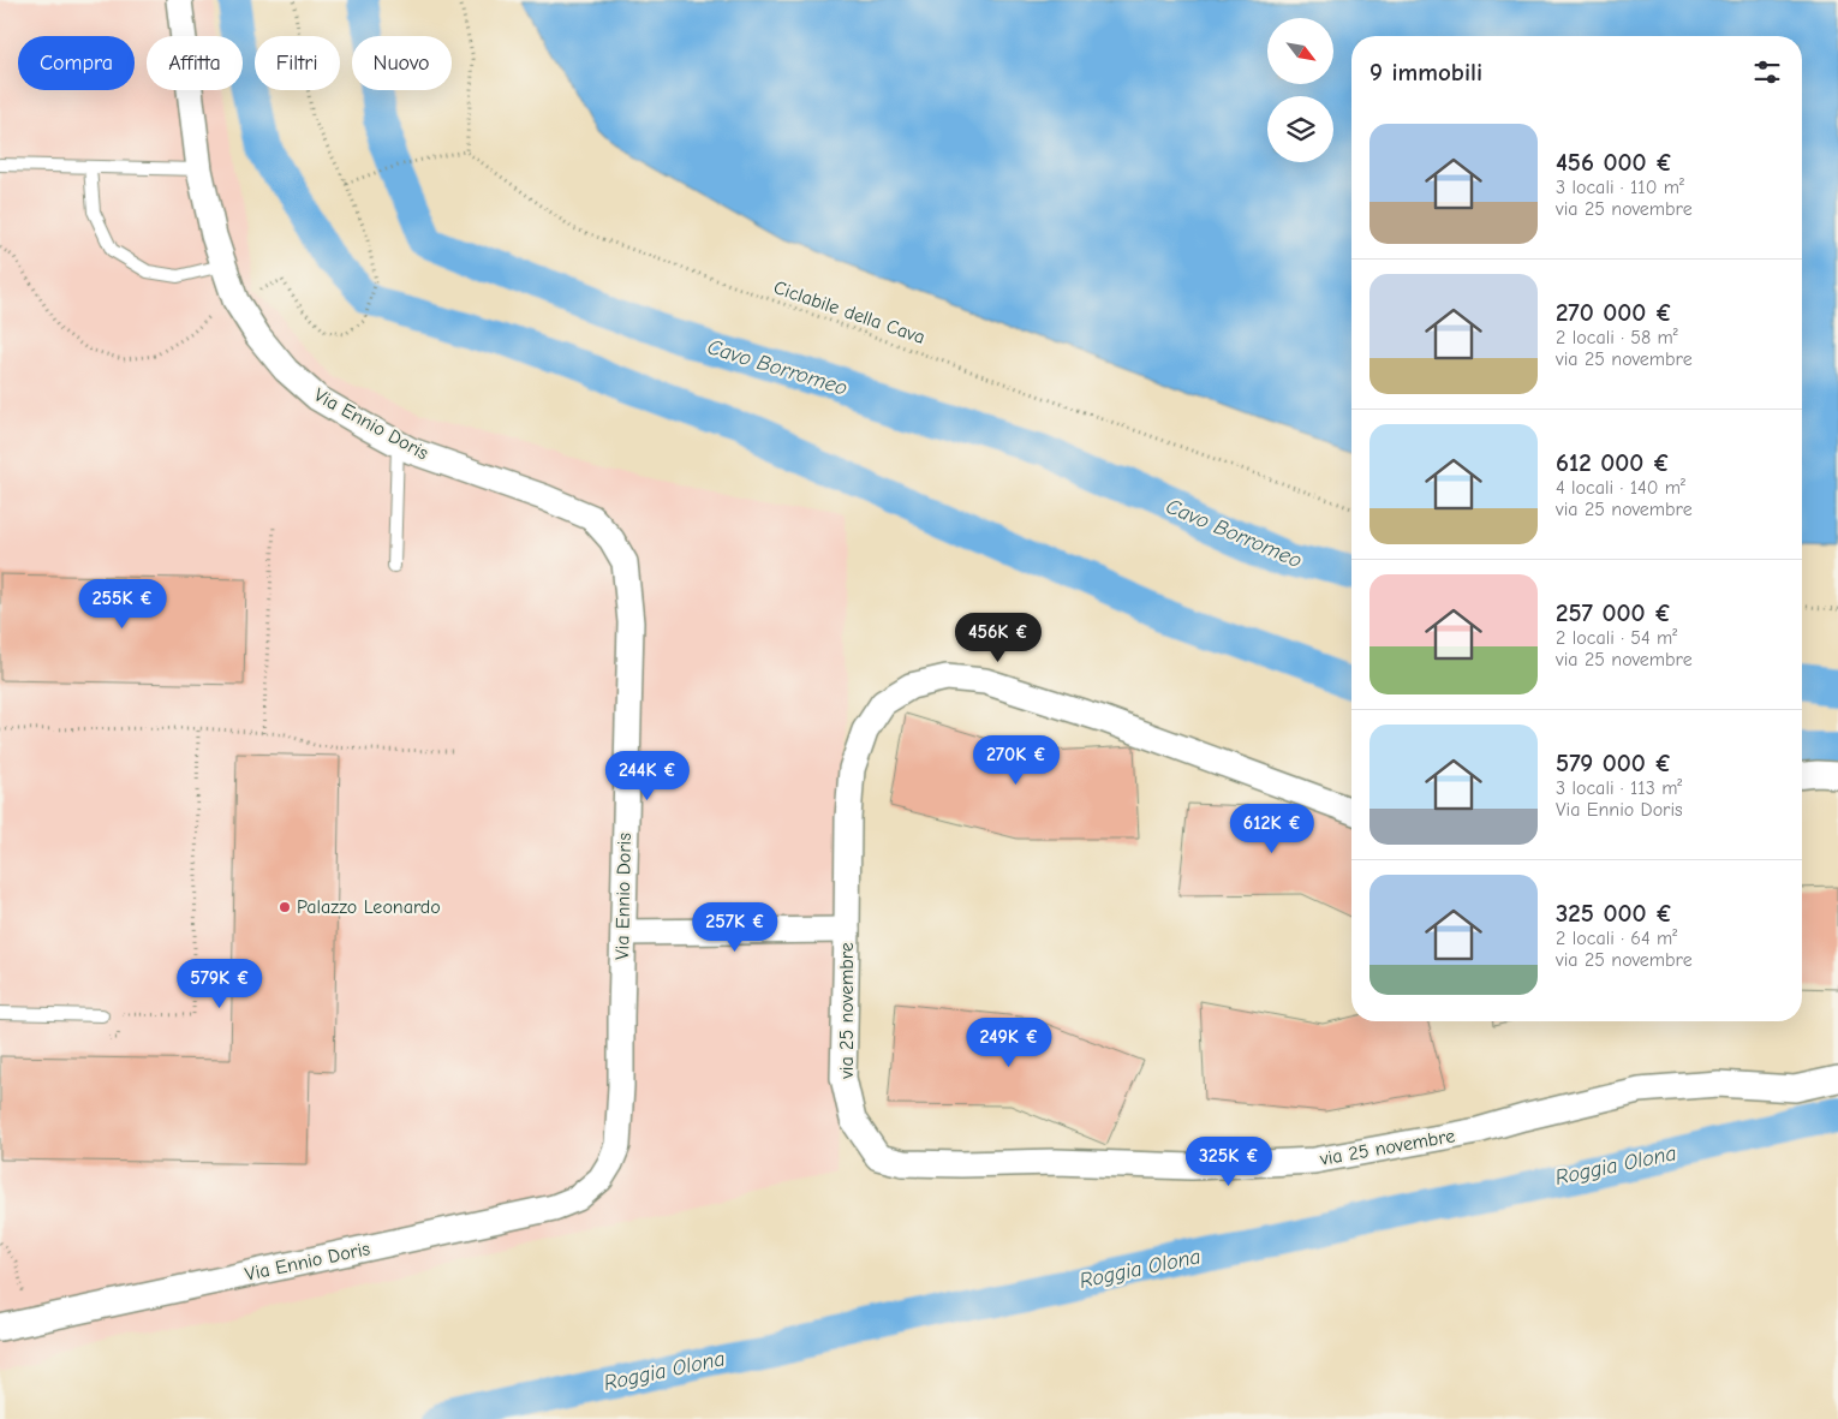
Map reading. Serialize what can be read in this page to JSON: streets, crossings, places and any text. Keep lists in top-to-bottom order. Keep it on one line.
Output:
{"streets":{"street":["Via Ennio Doris","via 25 novembre"],"path":["Ciclabile della Cava"]},"crossings":[["Via Ennio Doris","via 25 novembre"]],"water":["Cavo Borromeo","Roggia Olona"],"places":["Palazzo Leonardo"],"north":"bottom right","page":{"chip":["Compra","Affitta","Filtri","Nuovo"],"heading":"9 immobili","list":[{"name":"456 000 €","note":"3 locali · 110 m² · via 25 novembre"},{"name":"270 000 €","note":"2 locali · 58 m² · via 25 novembre"},{"name":"612 000 €","note":"4 locali · 140 m² · via 25 novembre"},{"name":"257 000 €","note":"2 locali · 54 m² · via 25 novembre"},{"name":"579 000 €","note":"3 locali · 113 m² · Via Ennio Doris"},{"name":"325 000 €","note":"2 locali · 64 m² · via 25 novembre"}],"price":["255K €","456K €","270K €","244K €","612K €","257K €","579K €","249K €","325K €"]}}
